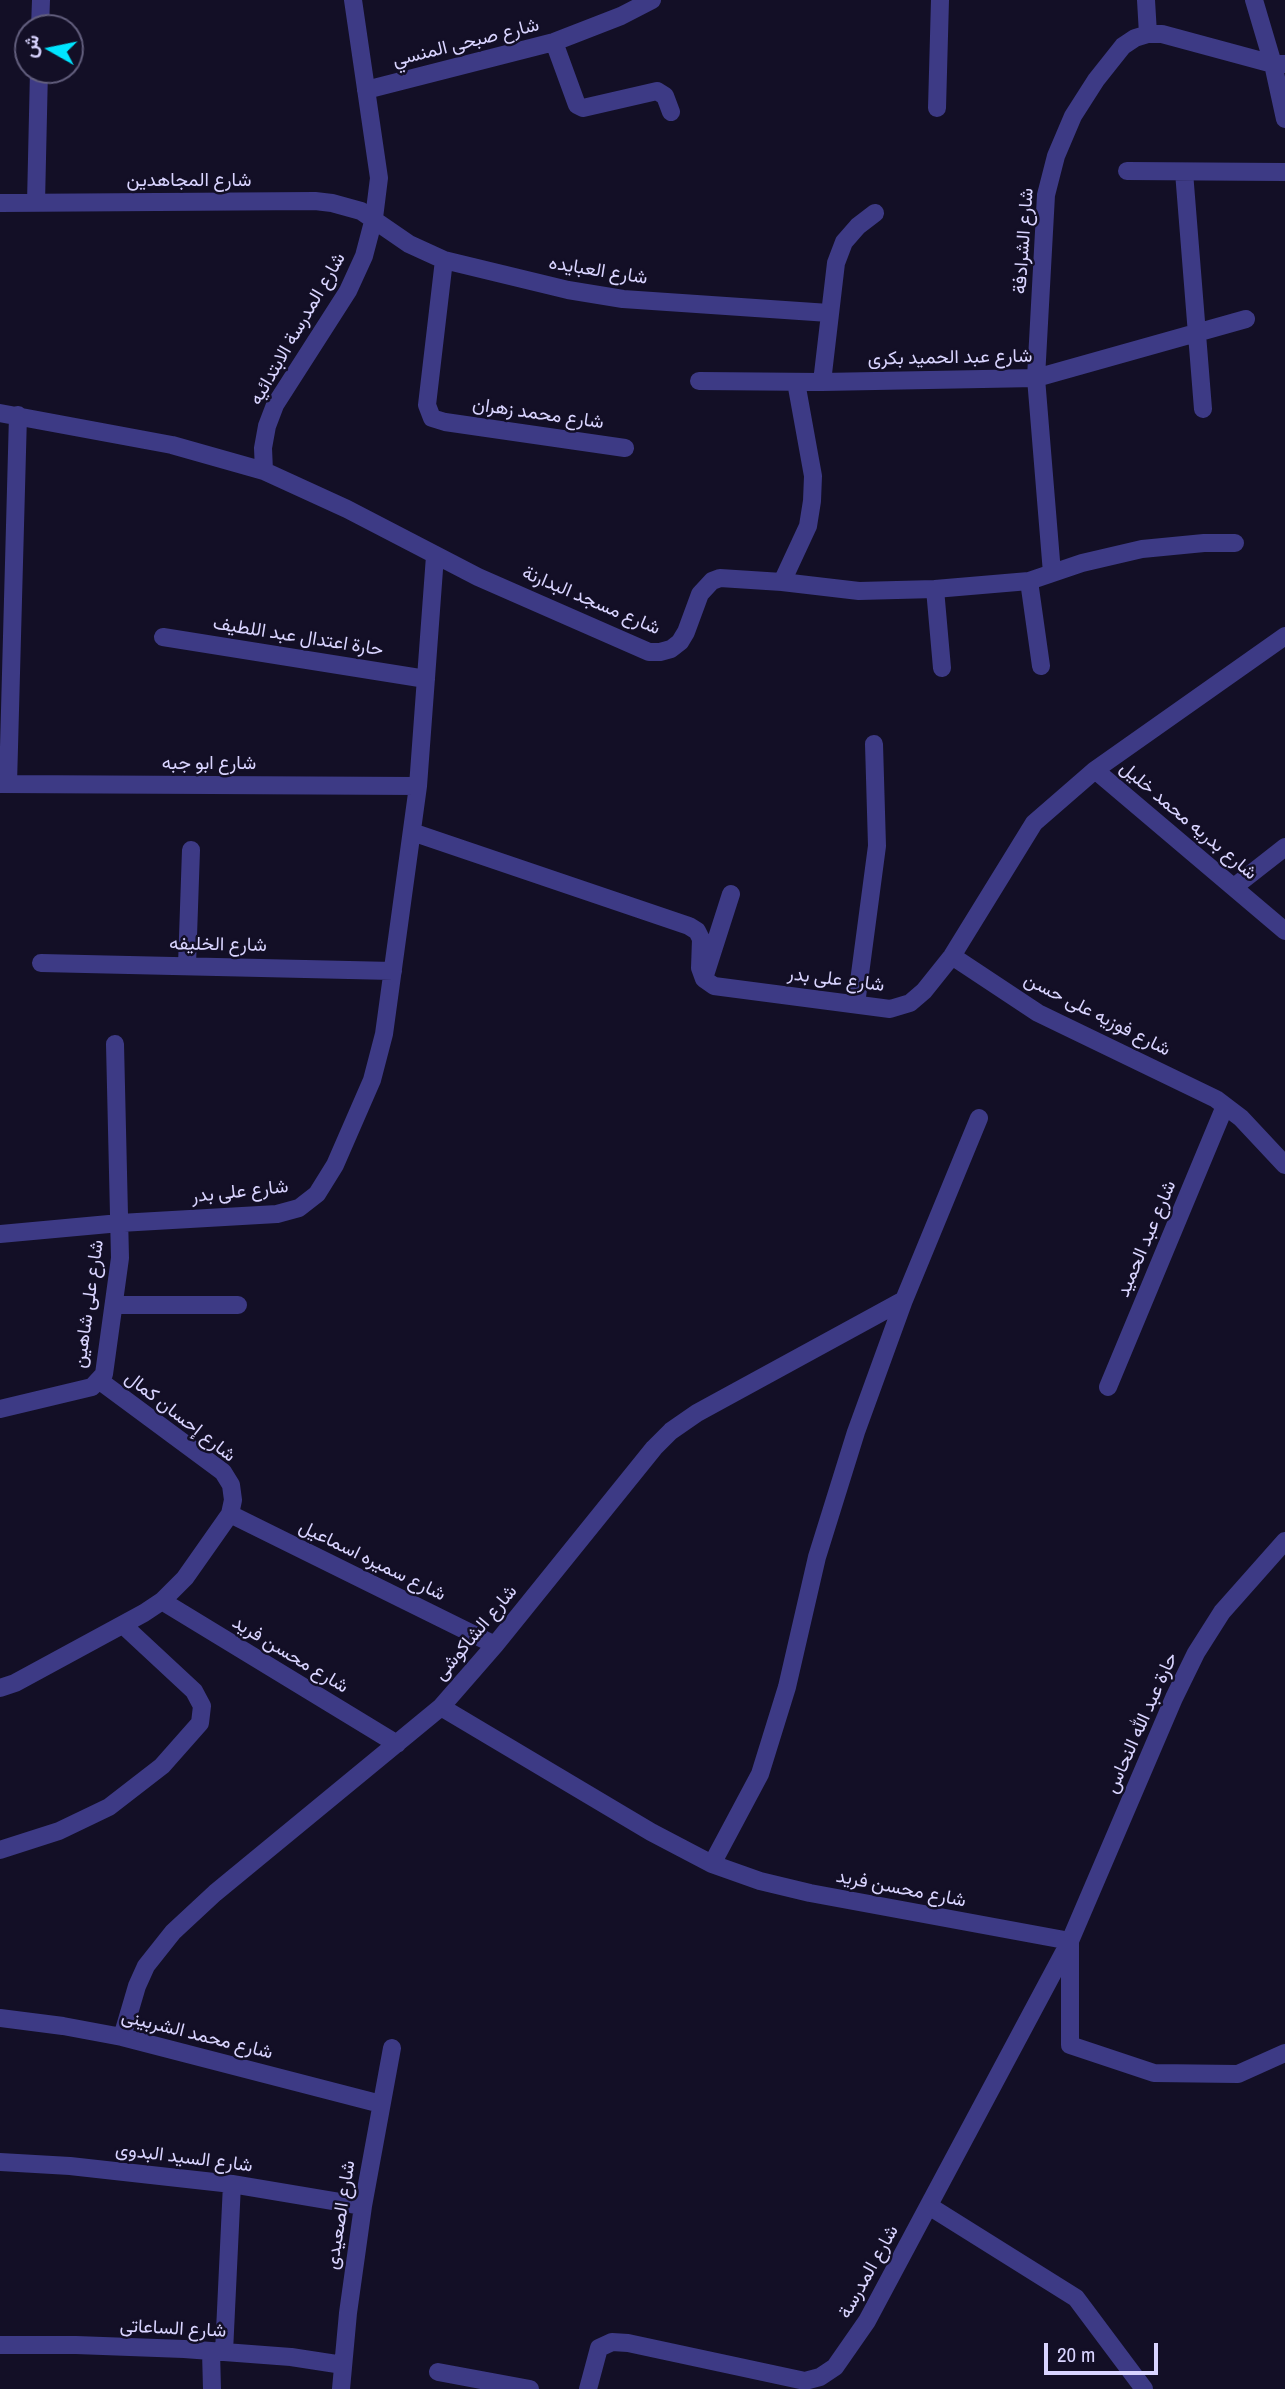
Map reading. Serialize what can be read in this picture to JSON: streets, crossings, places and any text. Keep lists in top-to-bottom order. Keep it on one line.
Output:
{"streets":{"street":["شارع صبحى المنسي","شارع المجاهدين","شارع الشرادفة","شارع العبايده","شارع المدرسة الابتدائيه","شارع عبد الحميد بكرى","شارع محمد زهران","شارع مسجد البدارنة","حارة اعتدال عبد اللطيف","شارع ابو جبه","شارع بدريه محمد خليل","شارع الخليفه","شارع على بدر","شارع فوزيه على حسن","شارع عبد الحميد","شارع على شاهين","شارع إحسان كمال","شارع سميره اسماعيل","شارع الشاكوشى","شارع محسن فريد","حارة عبد الله النحاس","شارع محمد الشربينى","شارع السيد البدوى","شارع الصعيدى","شارع المدرسة","شارع الساعاتى"]},"crossings":[["شارع صبحى المنسي","شارع المدرسة الابتدائيه"],["شارع المجاهدين","شارع العبايده"],["شارع المجاهدين","شارع المدرسة الابتدائيه"],["شارع الشرادفة","شارع عبد الحميد بكرى"],["شارع الشرادفة","شارع مسجد البدارنة"],["شارع العبايده","شارع المدرسة الابتدائيه"],["شارع العبايده","شارع محمد زهران"],["شارع المدرسة الابتدائيه","شارع مسجد البدارنة"],["شارع مسجد البدارنة","شارع على بدر"],["حارة اعتدال عبد اللطيف","شارع على بدر"],["شارع ابو جبه","شارع على بدر"],["شارع بدريه محمد خليل","شارع على بدر"],["شارع الخليفه","شارع على بدر"],["شارع على بدر","شارع فوزيه على حسن"],["شارع على بدر","شارع على شاهين"],["شارع فوزيه على حسن","شارع عبد الحميد"],["شارع على شاهين","شارع إحسان كمال"],["شارع إحسان كمال","شارع سميره اسماعيل"],["شارع سميره اسماعيل","شارع الشاكوشى"],["شارع الشاكوشى","شارع محسن فريد"],["شارع الشاكوشى","شارع محمد الشربينى"],["شارع محسن فريد","حارة عبد الله النحاس"],["شارع محسن فريد","شارع المدرسة"],["حارة عبد الله النحاس","شارع المدرسة"],["شارع محمد الشربينى","شارع الصعيدى"],["شارع السيد البدوى","شارع الصعيدى"],["شارع الصعيدى","شارع الساعاتى"]],"scale_bar":"20 m","north":"left"}
